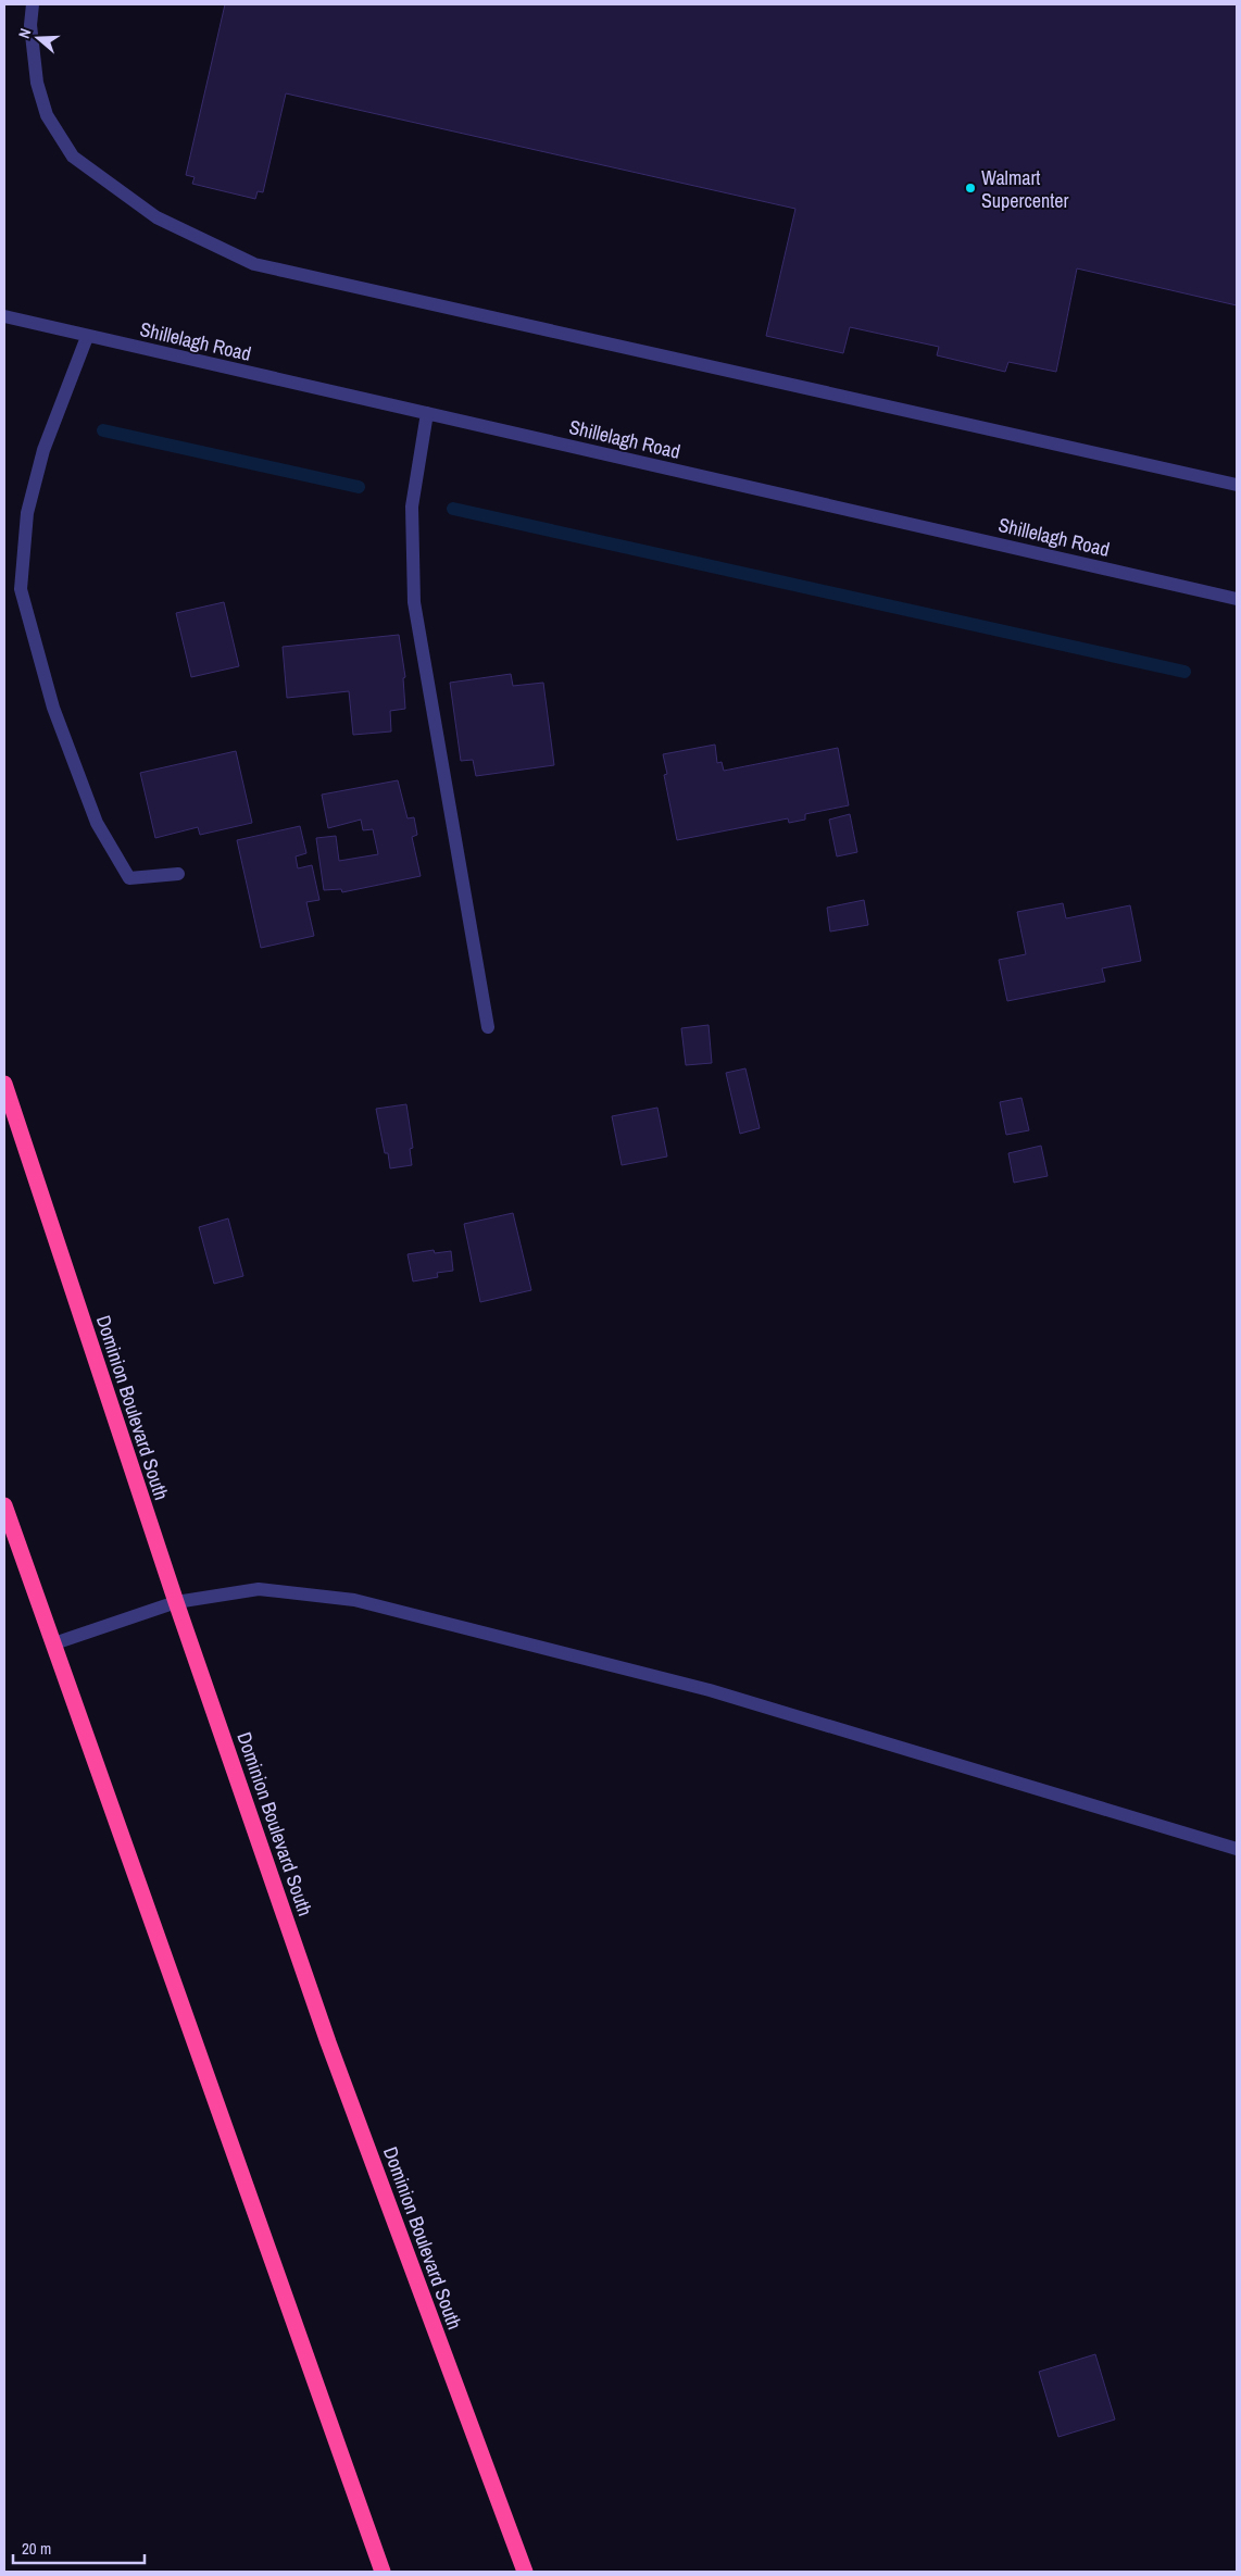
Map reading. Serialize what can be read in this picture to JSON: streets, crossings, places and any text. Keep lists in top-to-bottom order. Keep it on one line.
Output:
{"streets":{"highway":["Dominion Boulevard South"],"street":["Shillelagh Road"]},"places":["Walmart Supercenter"],"scale_bar":"20 m","north":"left"}
